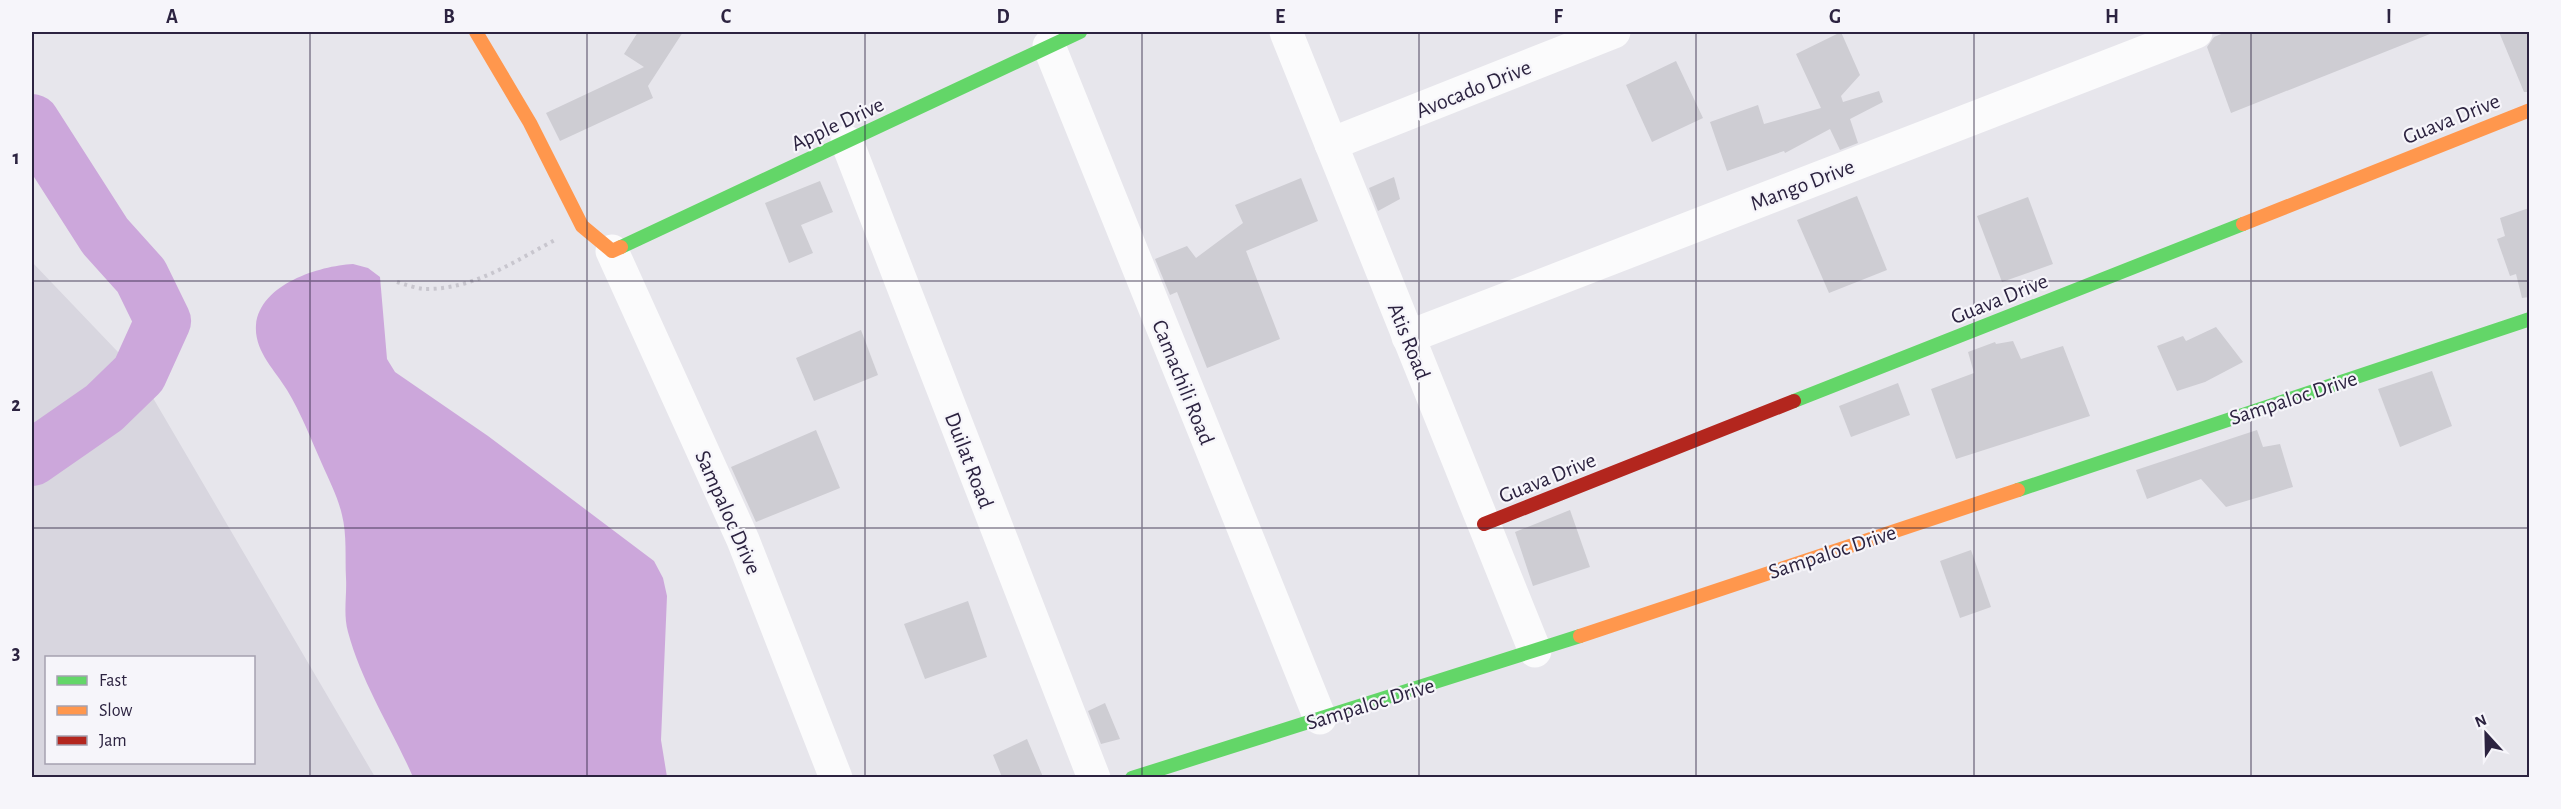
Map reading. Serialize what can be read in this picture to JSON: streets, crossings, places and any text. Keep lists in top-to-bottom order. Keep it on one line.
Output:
{"streets":{"street":["Avocado Drive","Guava Drive","Apple Drive","Mango Drive","Atis Road","Camachili Road","Sampaloc Drive","Duilat Road"]},"crossings":[["Avocado Drive","Atis Road"],["Guava Drive","Atis Road"],["Apple Drive","Camachili Road"],["Apple Drive","Sampaloc Drive"],["Apple Drive","Duilat Road"],["Mango Drive","Atis Road"],["Atis Road","Sampaloc Drive"],["Camachili Road","Sampaloc Drive"]],"legend":["Fast","Slow","Jam"],"north":"top","grid":{"columns":["A","B","C","D","E","F","G","H","I"],"rows":["1","2","3"]}}
